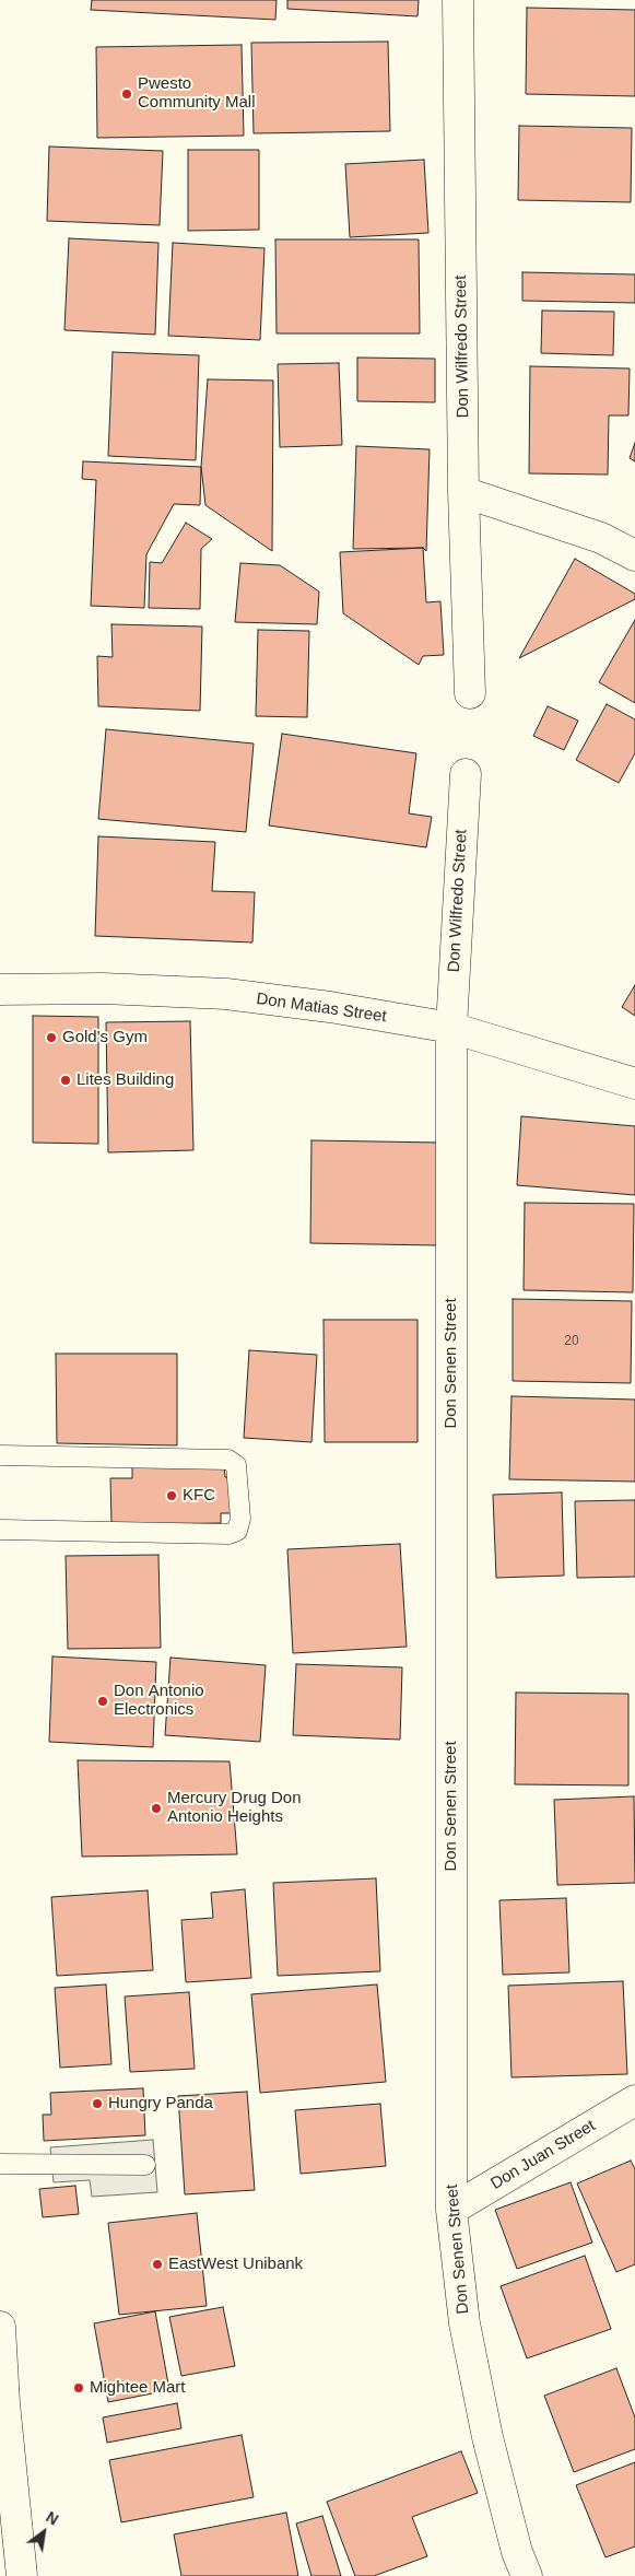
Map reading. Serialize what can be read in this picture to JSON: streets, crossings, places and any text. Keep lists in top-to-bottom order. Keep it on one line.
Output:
{"streets":{"street":["Don Wilfredo Street","Don Matias Street","Don Senen Street","Don Juan Street"]},"crossings":[["Don Wilfredo Street","Don Matias Street"],["Don Wilfredo Street","Don Senen Street"],["Don Matias Street","Don Senen Street"],["Don Senen Street","Don Juan Street"]],"places":["Pwesto Community Mall","Gold's Gym","Lites Building","KFC","Don Antonio Electronics","Mercury Drug Don Antonio Heights","Hungry Panda","EastWest Unibank","Mightee Mart"],"house_numbers":["20"],"north":"top right"}
